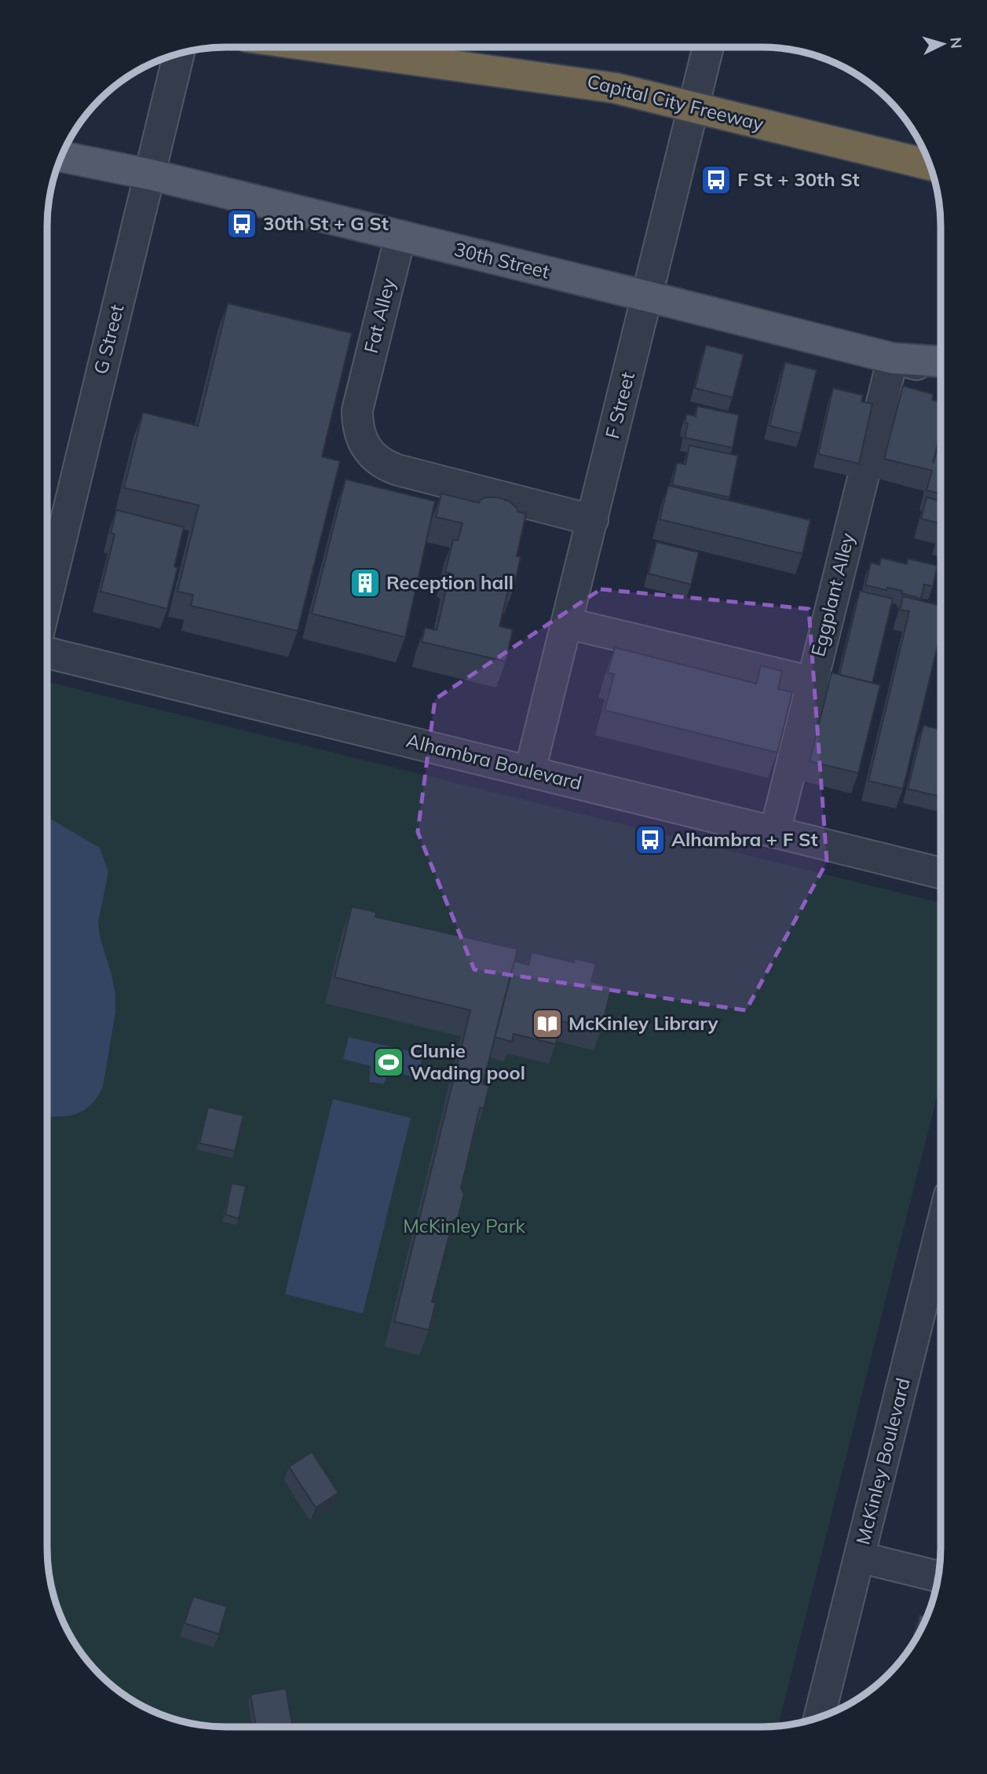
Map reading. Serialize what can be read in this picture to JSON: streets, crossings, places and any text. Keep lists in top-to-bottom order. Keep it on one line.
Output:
{"streets":{"highway":["Capital City Freeway"],"main road":["30th Street"],"street":["Fat Alley","G Street","F Street","Eggplant Alley","Alhambra Boulevard","McKinley Boulevard"]},"crossings":[["30th Street","Fat Alley"],["30th Street","G Street"],["30th Street","F Street"],["30th Street","Eggplant Alley"],["Fat Alley","F Street"],["F Street","Alhambra Boulevard"],["Eggplant Alley","Alhambra Boulevard"]],"parks":["McKinley Park"],"places":{"bus stop":["F St + 30th St","30th St + G St","Alhambra + F St"],"building":["Reception hall"],"library":["McKinley Library"],"sports":["Clunie Wading pool"]},"north":"right"}
